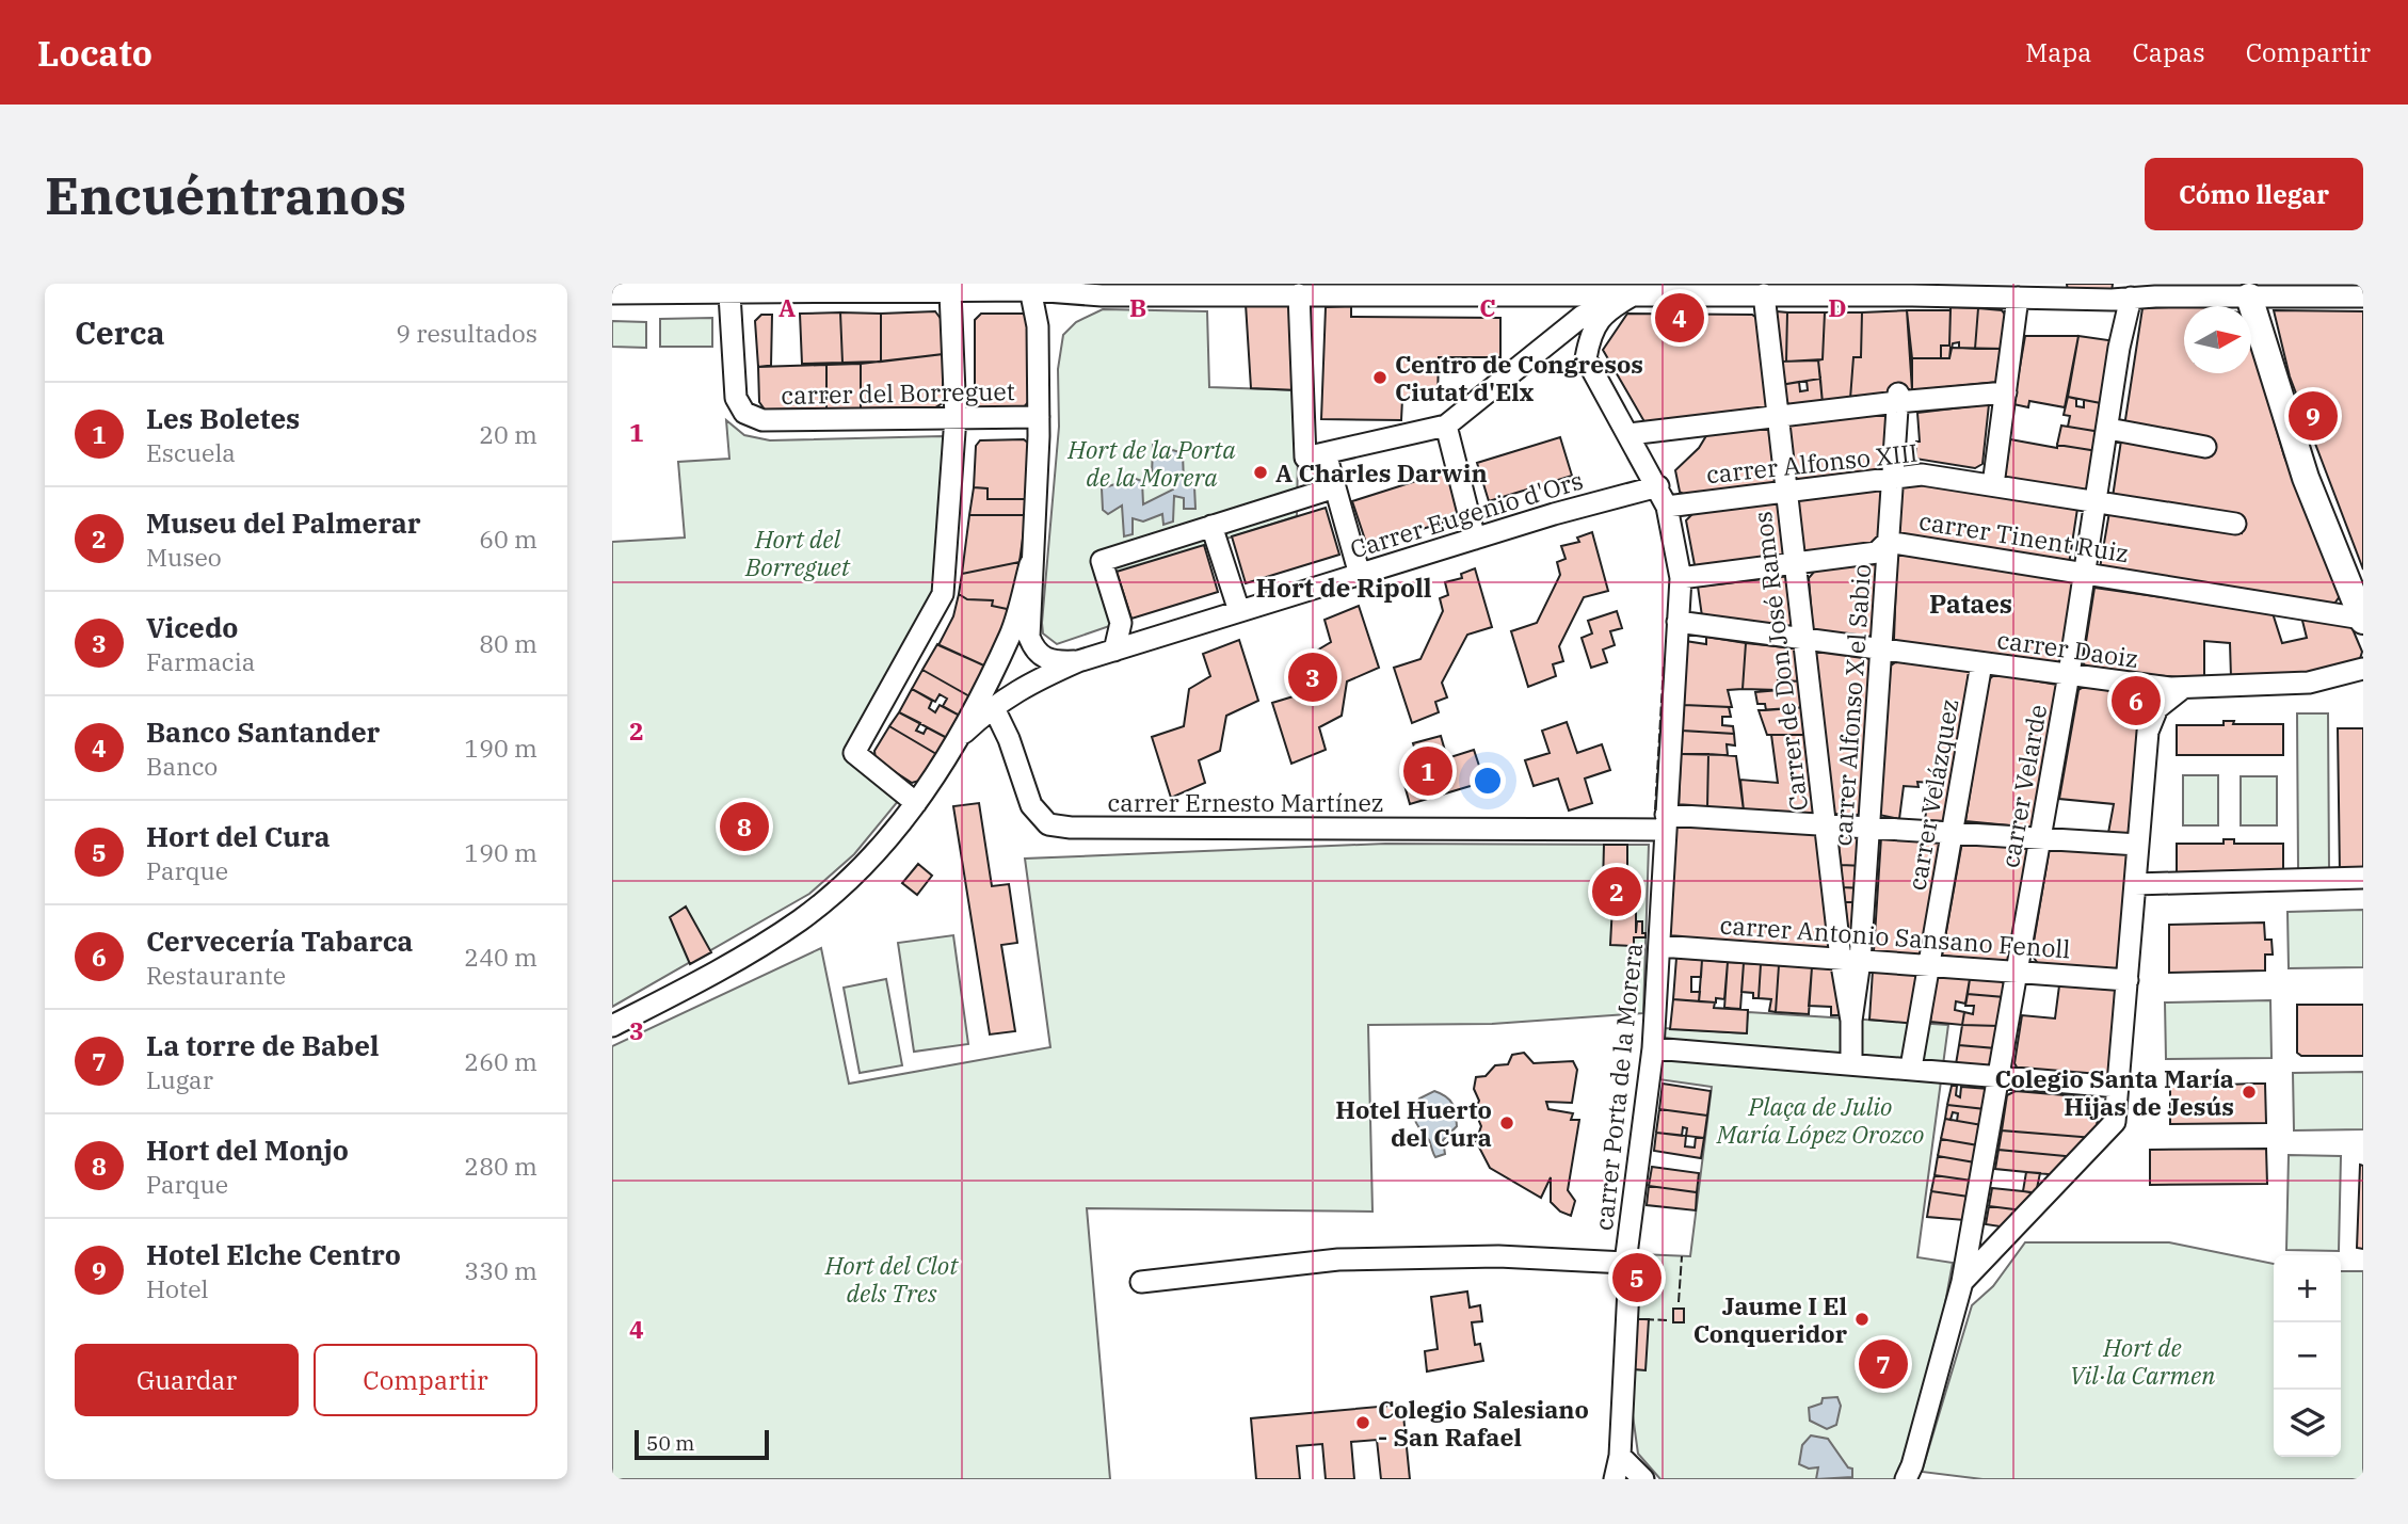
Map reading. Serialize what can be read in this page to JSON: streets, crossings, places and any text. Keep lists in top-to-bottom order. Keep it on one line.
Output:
{"streets":{"street":["carrer del Borreguet","carrer Alfonso XIII","Carrer Eugenio d'Ors","carrer Tinent Ruiz","carrer Daoiz","Carrer de Don José Ramos","carrer Alfonso X el Sabio","carrer Velarde","carrer Velázquez","carrer Ernesto Martínez","carrer Antonio Sansano Fenoll","carrer Porta de la Morera"]},"crossings":[["carrer Alfonso XIII","Carrer Eugenio d'Ors"],["carrer Alfonso XIII","Carrer de Don José Ramos"],["carrer Alfonso XIII","carrer Alfonso X el Sabio"],["carrer Alfonso XIII","carrer Velarde"],["carrer Alfonso XIII","carrer Porta de la Morera"],["Carrer Eugenio d'Ors","carrer Ernesto Martínez"],["Carrer Eugenio d'Ors","carrer Porta de la Morera"],["carrer Tinent Ruiz","Carrer de Don José Ramos"],["carrer Tinent Ruiz","carrer Alfonso X el Sabio"],["carrer Tinent Ruiz","carrer Velarde"],["carrer Tinent Ruiz","carrer Porta de la Morera"],["carrer Daoiz","Carrer de Don José Ramos"],["carrer Daoiz","carrer Alfonso X el Sabio"],["carrer Daoiz","carrer Velarde"],["carrer Daoiz","carrer Velázquez"],["carrer Daoiz","carrer Porta de la Morera"],["Carrer de Don José Ramos","carrer Alfonso X el Sabio"],["Carrer de Don José Ramos","carrer Ernesto Martínez"],["Carrer de Don José Ramos","carrer Antonio Sansano Fenoll"],["carrer Alfonso X el Sabio","carrer Ernesto Martínez"],["carrer Alfonso X el Sabio","carrer Antonio Sansano Fenoll"],["carrer Velarde","carrer Ernesto Martínez"],["carrer Velarde","carrer Antonio Sansano Fenoll"],["carrer Velázquez","carrer Ernesto Martínez"],["carrer Velázquez","carrer Antonio Sansano Fenoll"],["carrer Ernesto Martínez","carrer Porta de la Morera"],["carrer Antonio Sansano Fenoll","carrer Porta de la Morera"]],"districts":["Hort de Ripoll","Pataes"],"parks":["Hort de la Porta de la Morera","Hort del Borreguet","Plaça de Julio María López Orozco","Hort del Clot dels Tres","Hort de Vil·la Carmen"],"places":["Centro de Congresos Ciutat d'Elx","A Charles Darwin","Colegio Santa María Hijas de Jesús","Hotel Huerto del Cura","Jaume I El Conqueridor","Colegio Salesiano - San Rafael"],"scale_bar":"50 m","north":"right","page":{"header":"Locato","nav":["Mapa","Capas","Compartir"],"buttons":["Cómo llegar",["Guardar","Compartir"]],"title":"Encuéntranos","heading":["Cerca","9 resultados"],"pins":["4","9","3","6","1","8","2","5","7"],"list":[{"mark":"1","name":"Les Boletes","note":"Escuela","value":"20 m"},{"mark":"2","name":"Museu del Palmerar","note":"Museo","value":"60 m"},{"mark":"3","name":"Vicedo","note":"Farmacia","value":"80 m"},{"mark":"4","name":"Banco Santander","note":"Banco","value":"190 m"},{"mark":"5","name":"Hort del Cura","note":"Parque","value":"190 m"},{"mark":"6","name":"Cervecería Tabarca","note":"Restaurante","value":"240 m"},{"mark":"7","name":"La torre de Babel","note":"Lugar","value":"260 m"},{"mark":"8","name":"Hort del Monjo","note":"Parque","value":"280 m"},{"mark":"9","name":"Hotel Elche Centro","note":"Hotel","value":"330 m"}],"map_buttons":["+","−"],"scale":"50 m"},"grid":{"columns":["A","B","C","D"],"rows":["1","2","3","4"]}}
